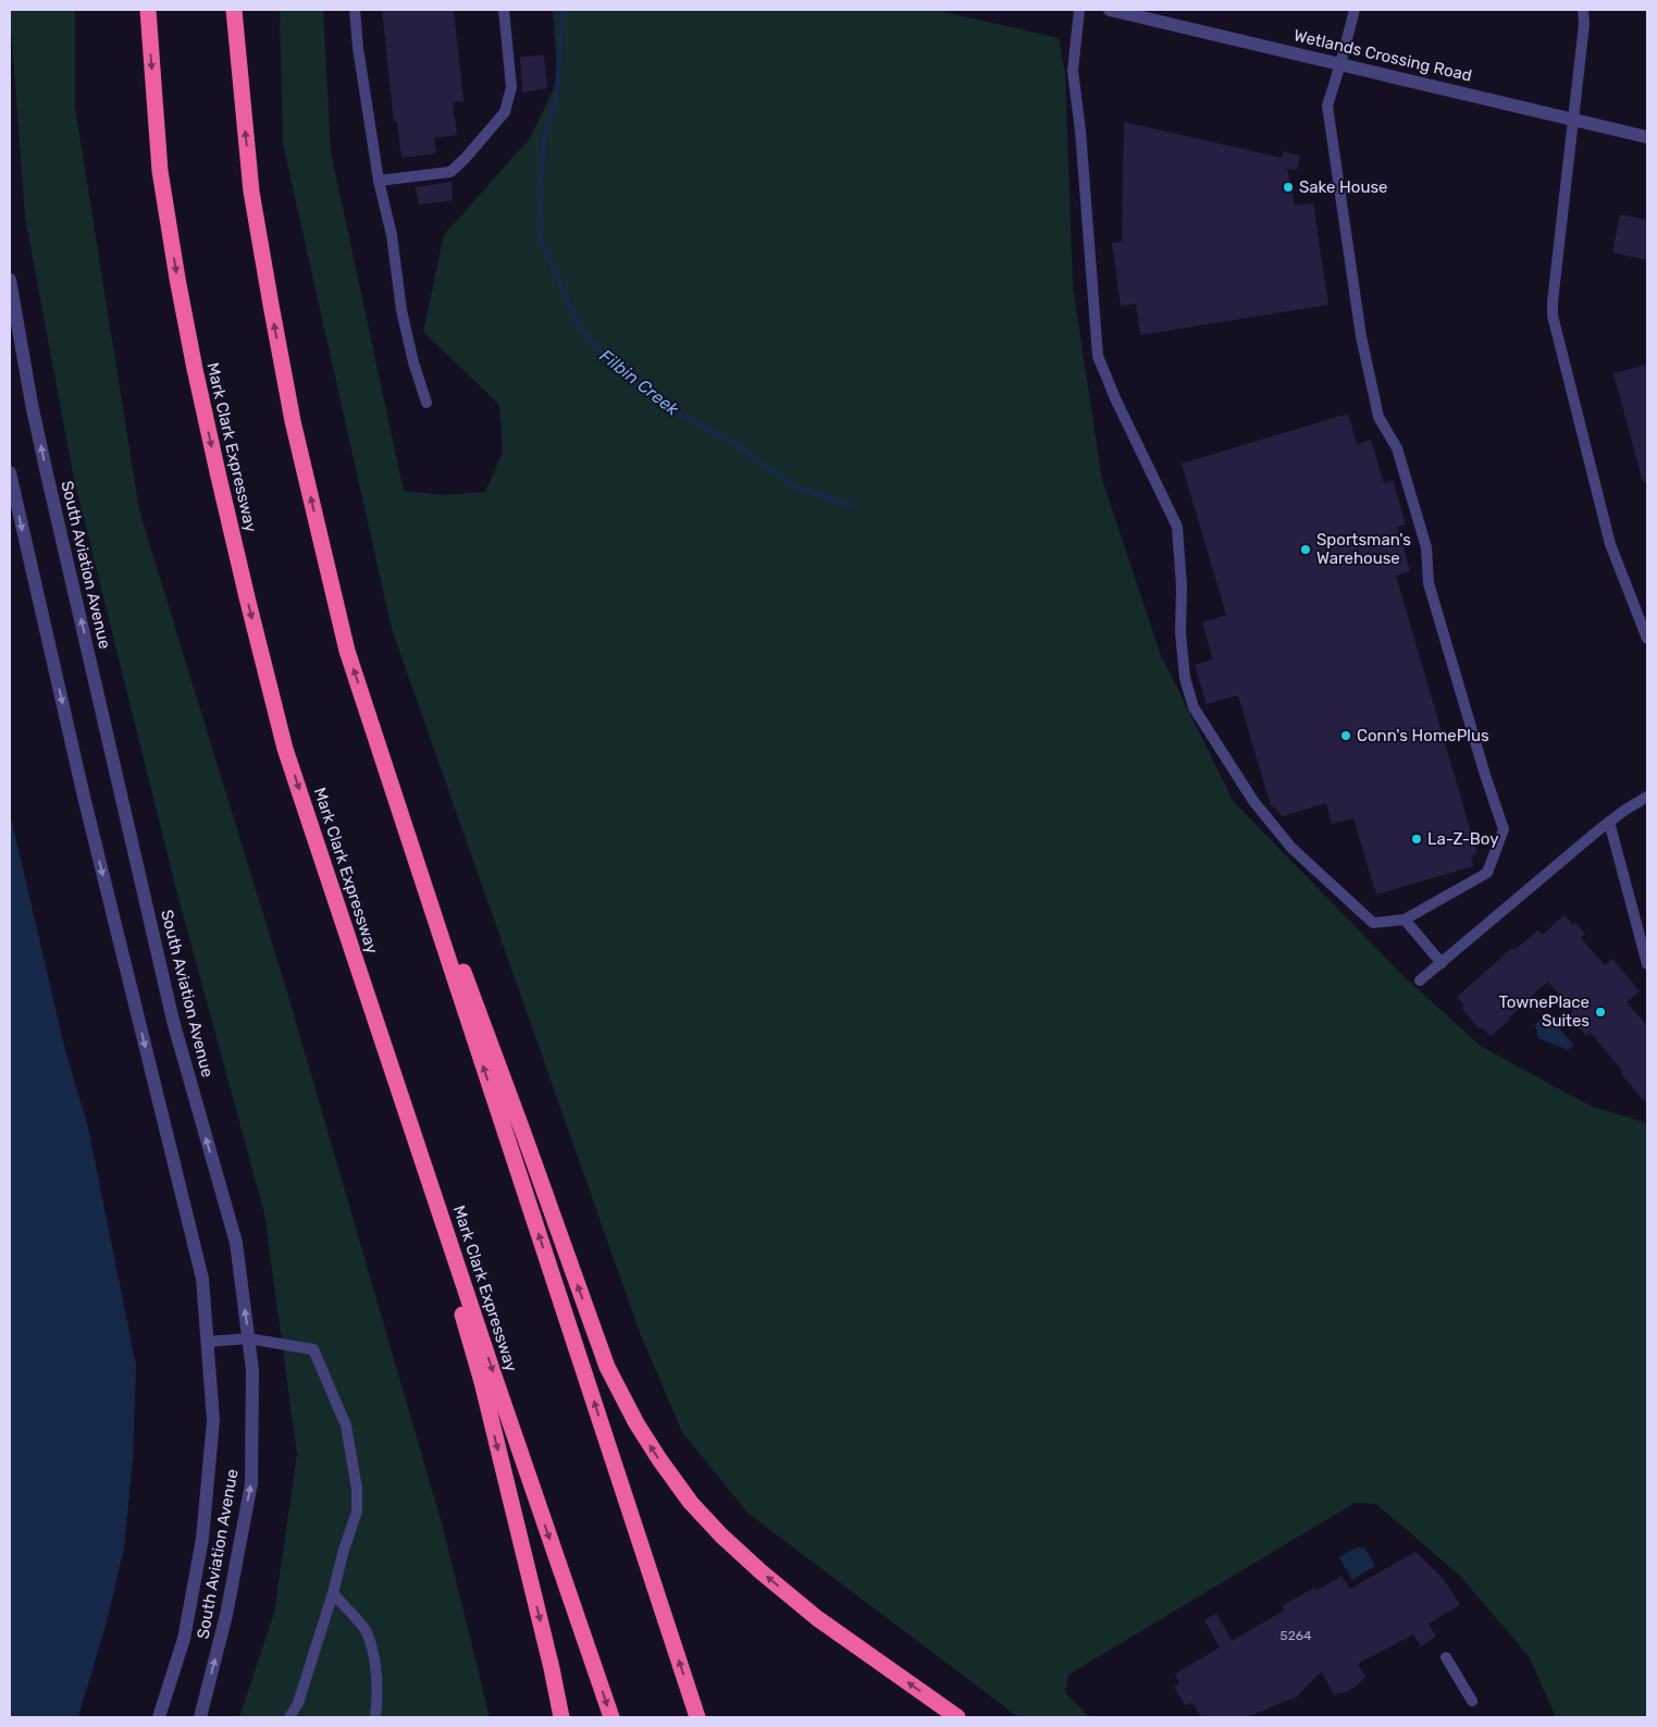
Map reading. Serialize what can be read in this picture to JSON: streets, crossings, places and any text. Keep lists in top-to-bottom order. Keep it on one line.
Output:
{"streets":{"highway":["Mark Clark Expressway"],"street":["Wetlands Crossing Road","South Aviation Avenue"]},"water":["Filbin Creek"],"places":["Sake House","Sportsman's Warehouse","Conn's HomePlus","La-Z-Boy","TownePlace Suites"],"house_numbers":["5264"]}
